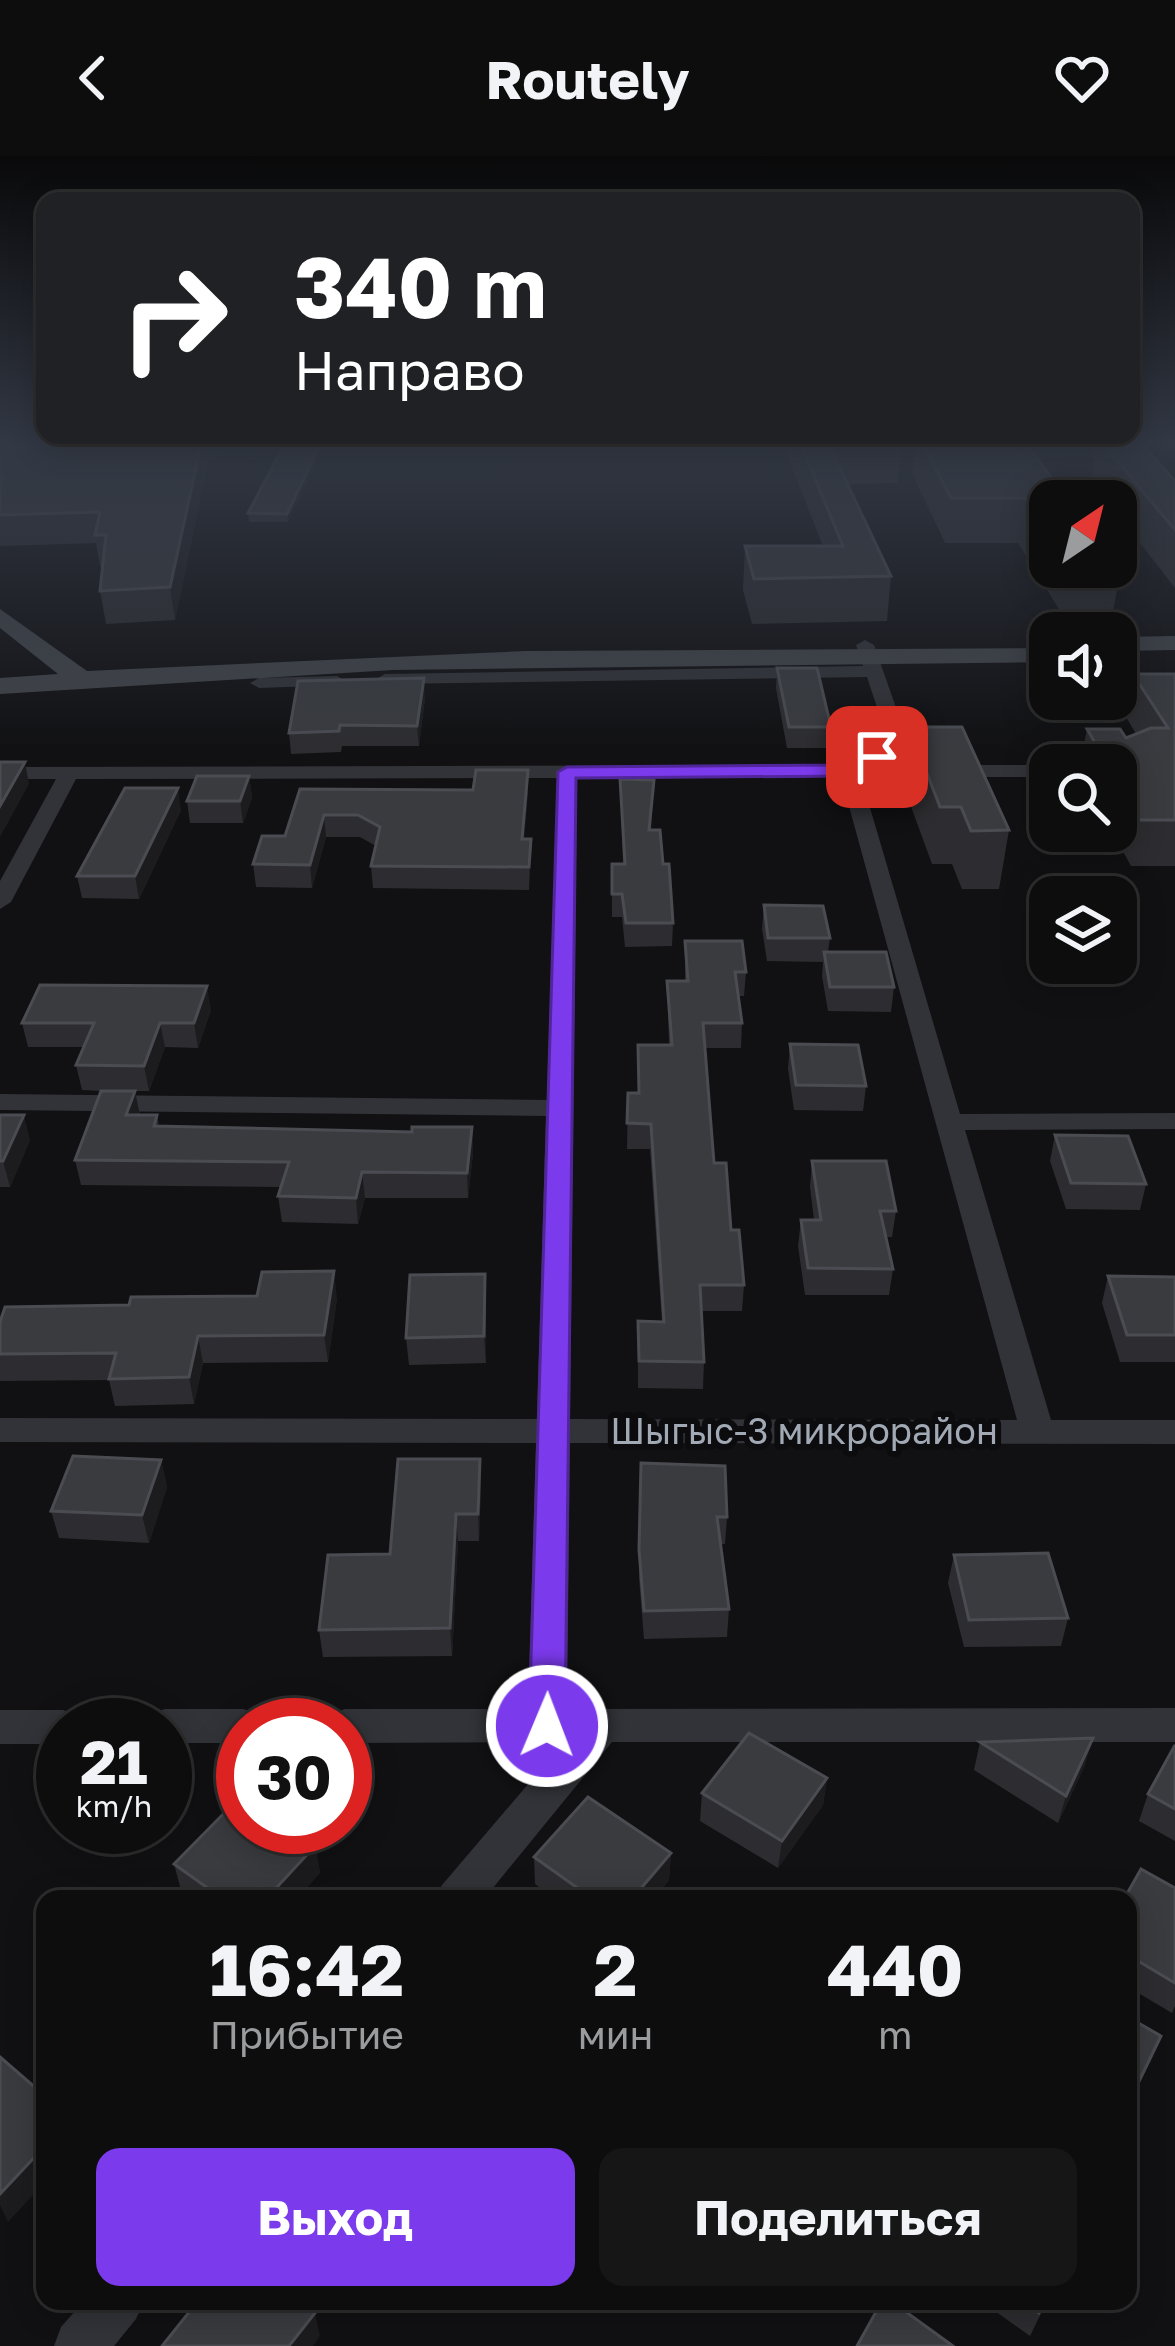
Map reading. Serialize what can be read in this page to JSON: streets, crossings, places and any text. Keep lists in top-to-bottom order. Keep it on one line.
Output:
{"streets":{"street":["Шыгыс-3 микрорайон"]},"north":"top right","page":{"header":"Routely","turn":["340 m","Направо"],"speed":"21 km/h","limit":"30","eta":["16:42","Прибытие","2","мин","440","m"],"buttons":["Выход","Поделиться"]}}
